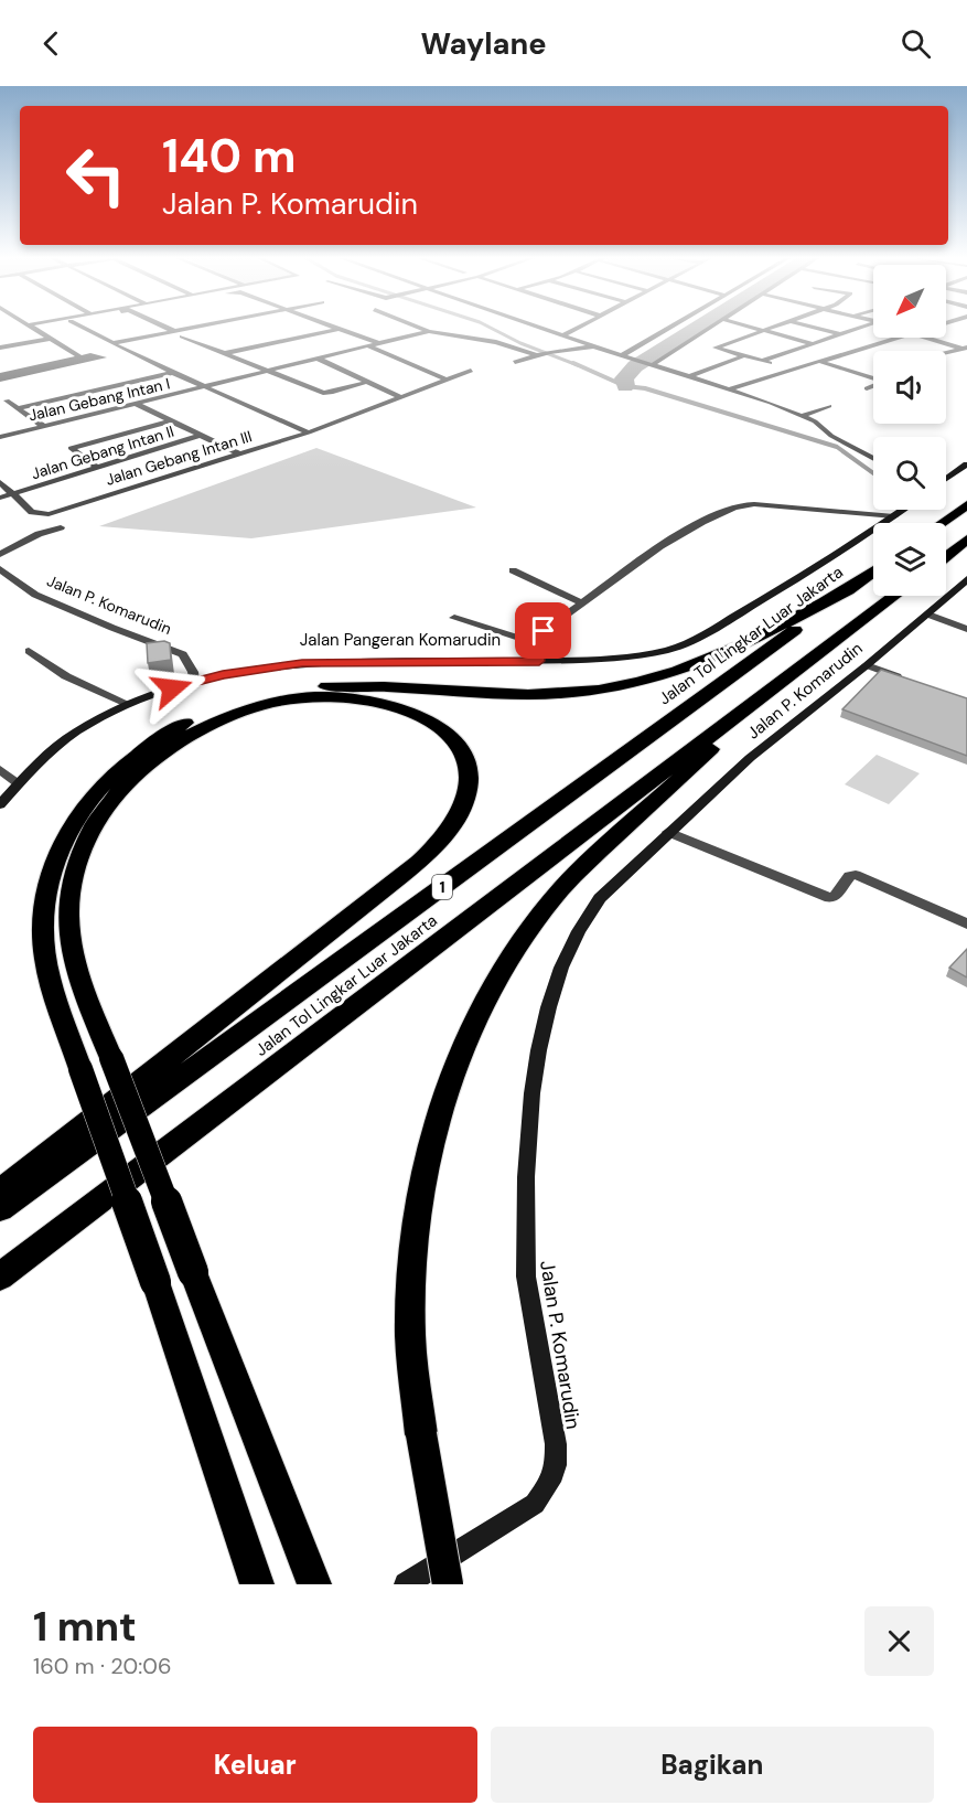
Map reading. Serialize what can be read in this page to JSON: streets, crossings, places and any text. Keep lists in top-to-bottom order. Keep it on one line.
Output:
{"streets":{"highway":["Jalan Tol Lingkar Luar Jakarta","1"],"street":["Jalan Gebang Intan I","Jalan Gebang Intan II","Jalan Gebang Intan III","Jalan P. Komarudin","Jalan Pangeran Komarudin"]},"crossings":[["Jalan Gebang Intan II","Jalan Gebang Intan III"],["Jalan P. Komarudin","Jalan Pangeran Komarudin"]],"north":"bottom left","page":{"header":"Waylane","turn":["140 m","Jalan P. Komarudin"],"heading":["1 mnt","160 m · 20:06"],"buttons":["Keluar","Bagikan"]}}
